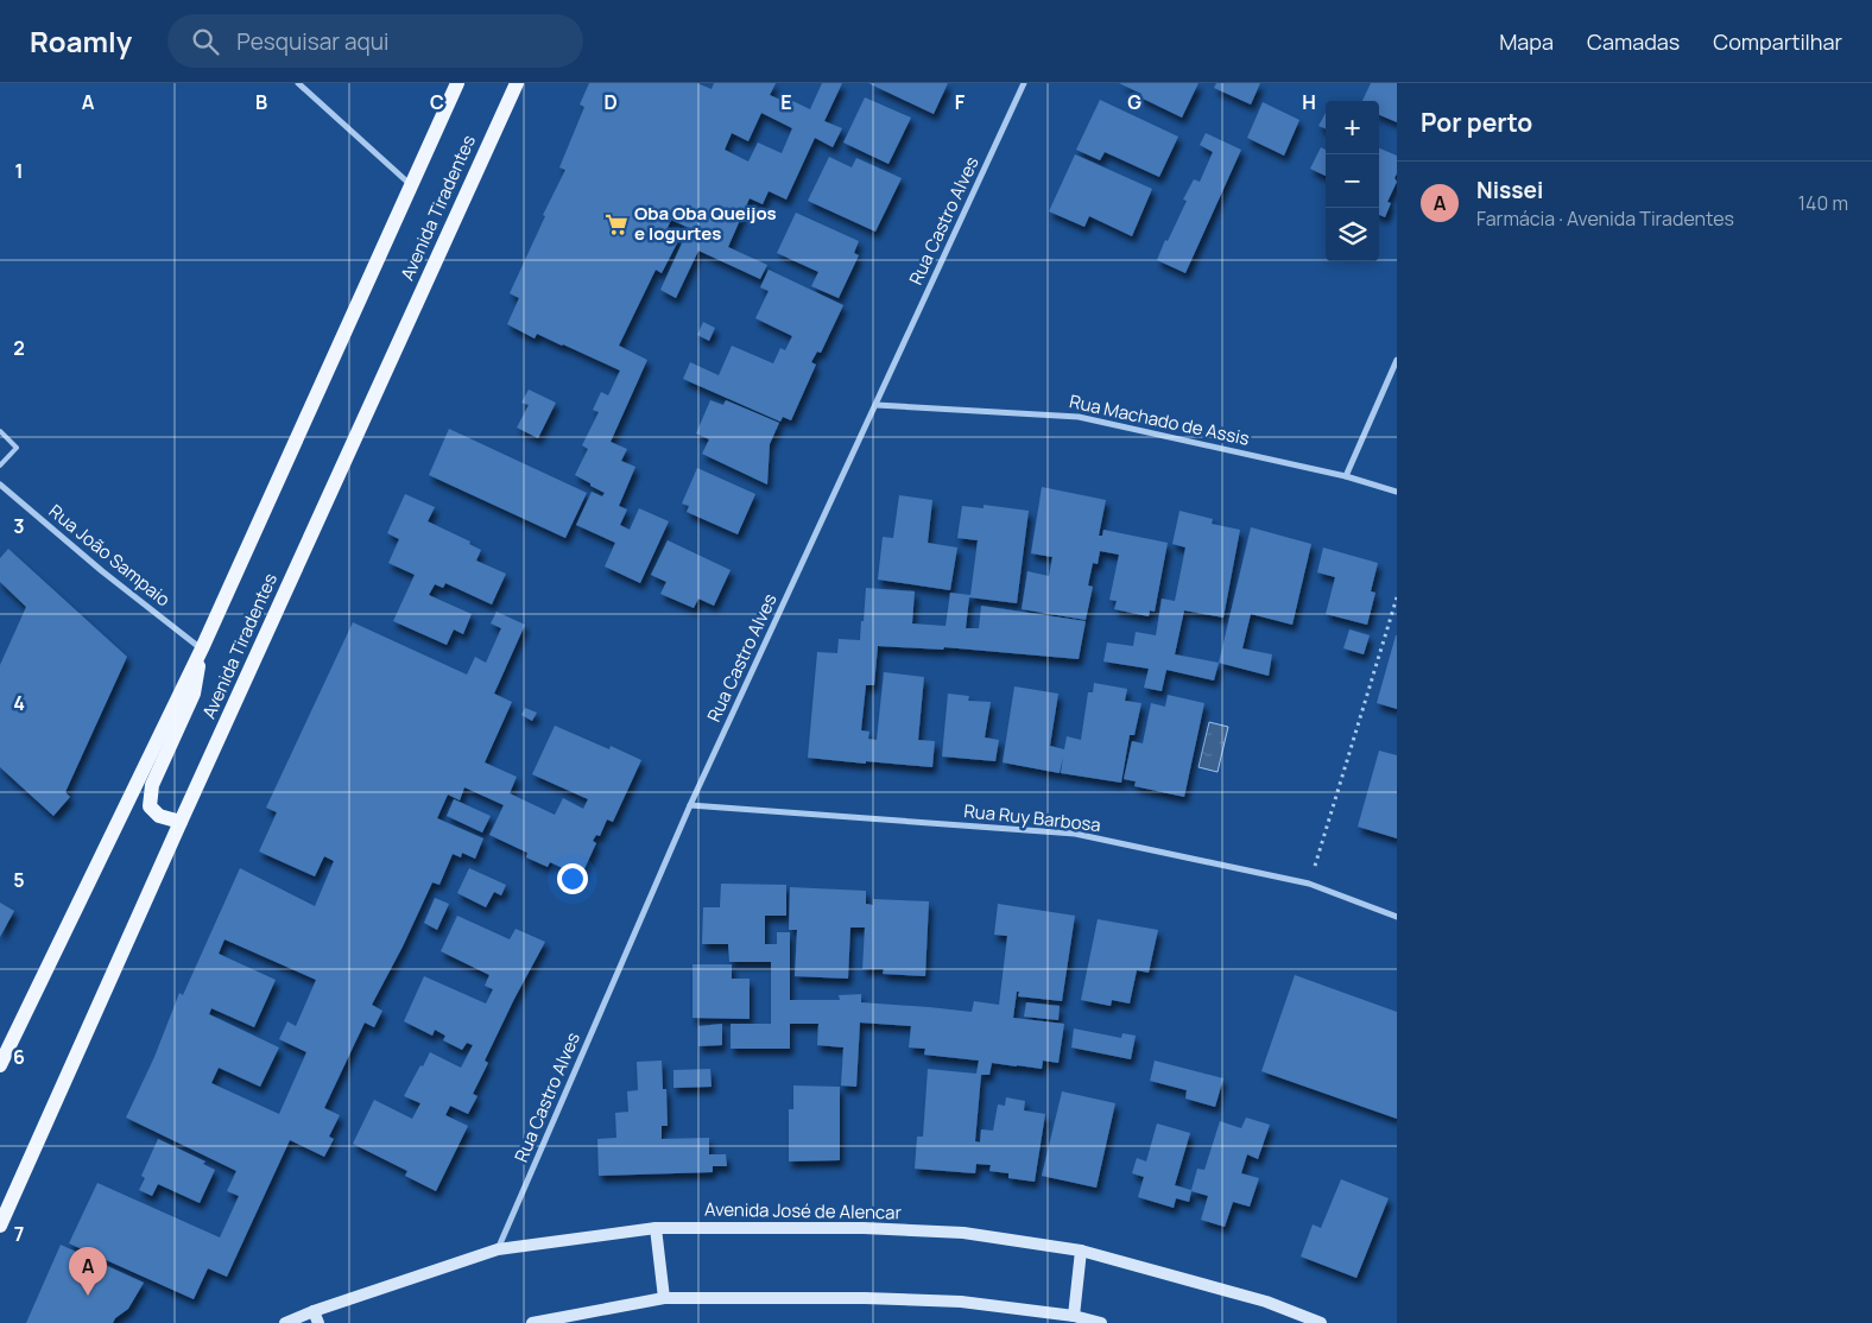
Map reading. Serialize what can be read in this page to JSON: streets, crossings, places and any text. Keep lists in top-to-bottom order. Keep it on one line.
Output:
{"streets":{"main road":["Avenida Tiradentes"],"street":["Rua Castro Alves","Rua Machado de Assis","Rua João Sampaio","Rua Ruy Barbosa","Avenida José de Alencar"]},"crossings":[["Avenida Tiradentes","Rua João Sampaio"],["Rua Castro Alves","Rua Machado de Assis"],["Rua Castro Alves","Rua Ruy Barbosa"],["Rua Castro Alves","Avenida José de Alencar"]],"places":{"supermarket":["Oba Oba Queijos e Iogurtes"]},"page":{"header":"Roamly","search":"Pesquisar aqui","nav":["Mapa","Camadas","Compartilhar"],"heading":"Por perto","map_buttons":["+","−"],"list":[{"mark":"A","name":"Nissei","note":"Farmácia · Avenida Tiradentes","value":"140 m"}],"pins":"A"},"grid":{"columns":["A","B","C","D","E","F","G","H"],"rows":["1","2","3","4","5","6","7"]}}
